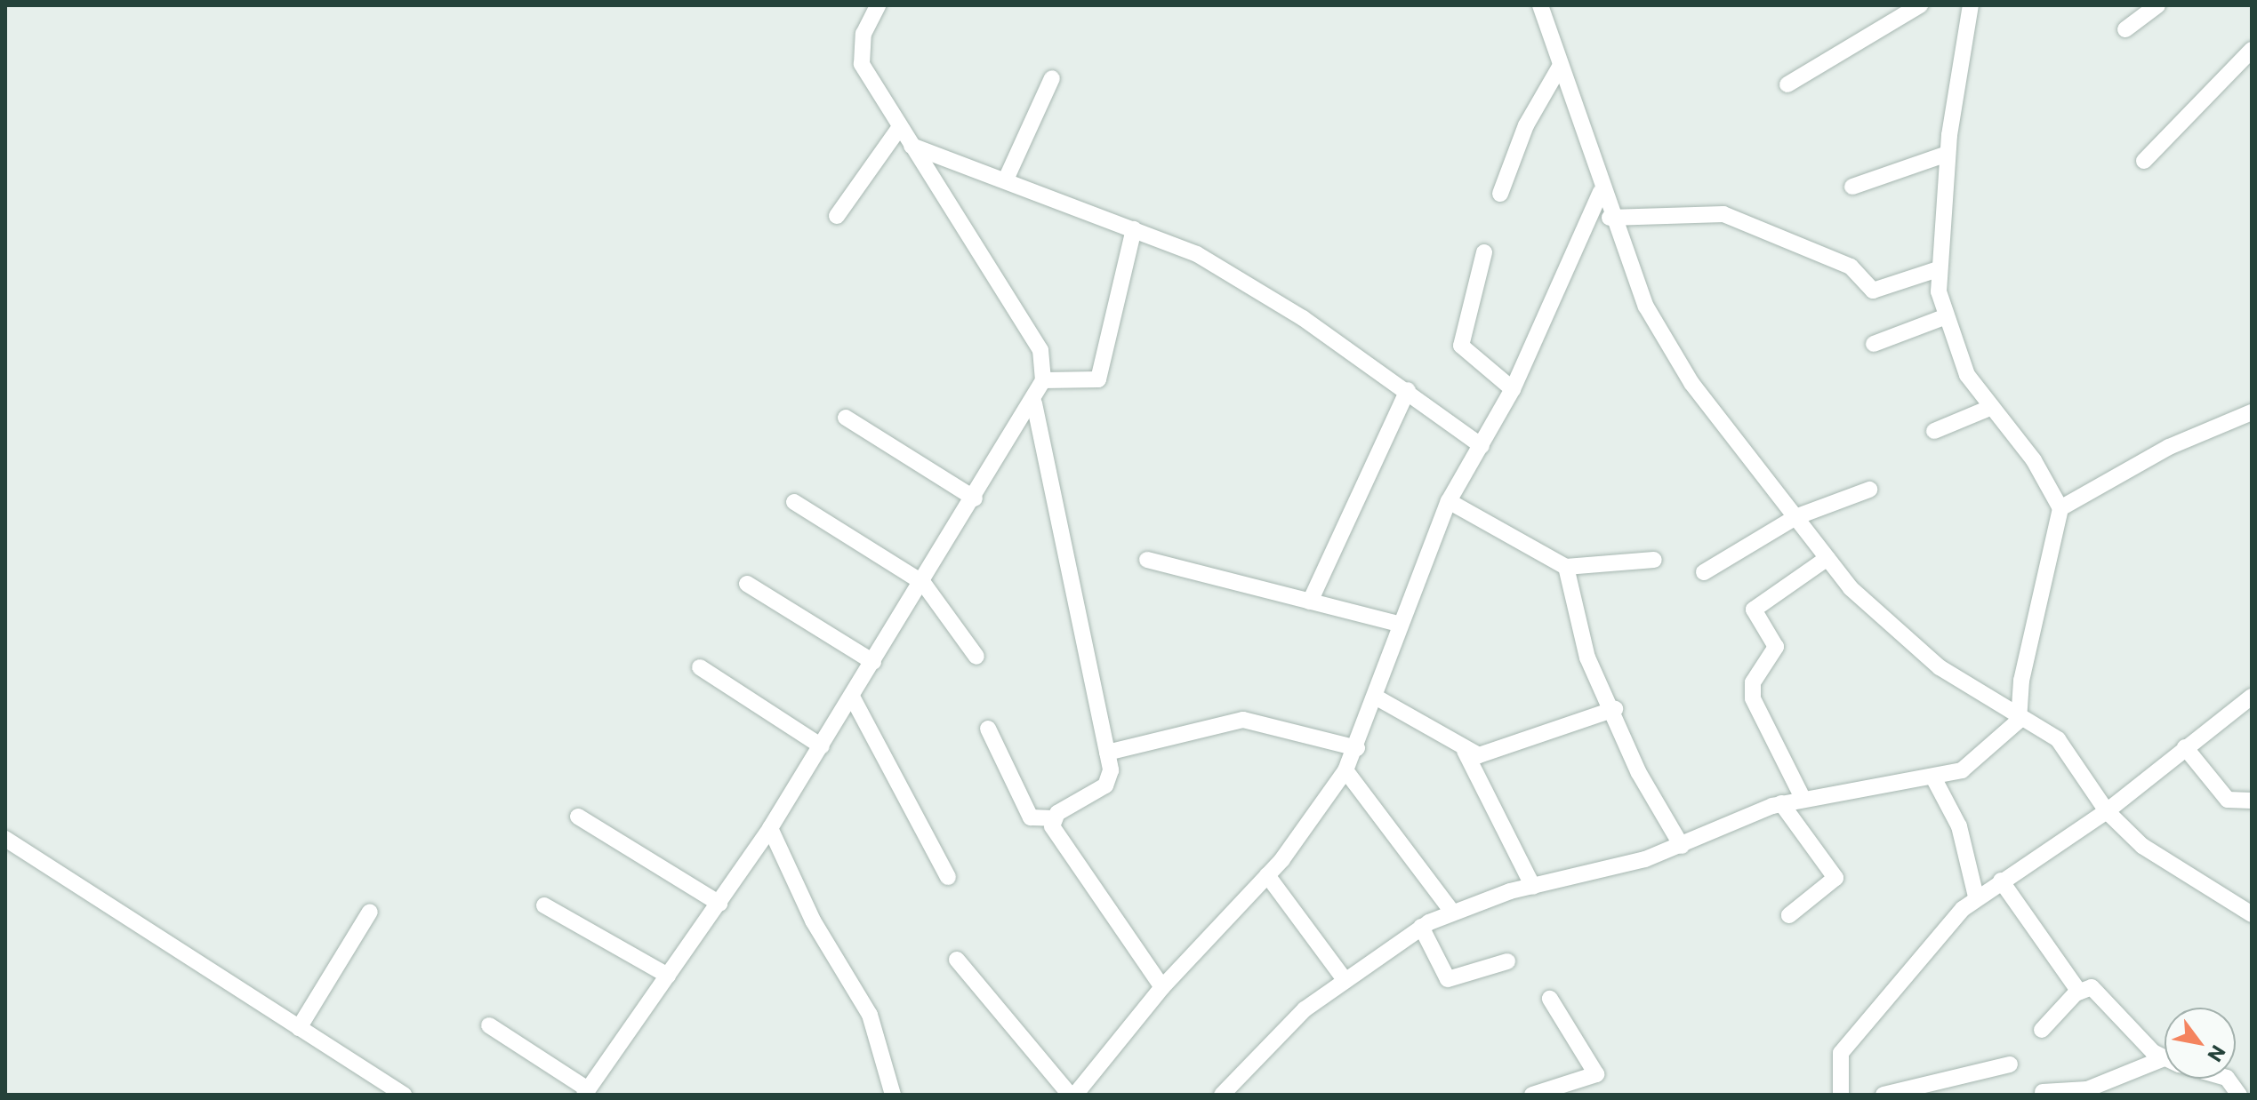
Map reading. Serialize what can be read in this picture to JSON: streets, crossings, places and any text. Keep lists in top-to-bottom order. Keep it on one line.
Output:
{"north":"bottom right"}
